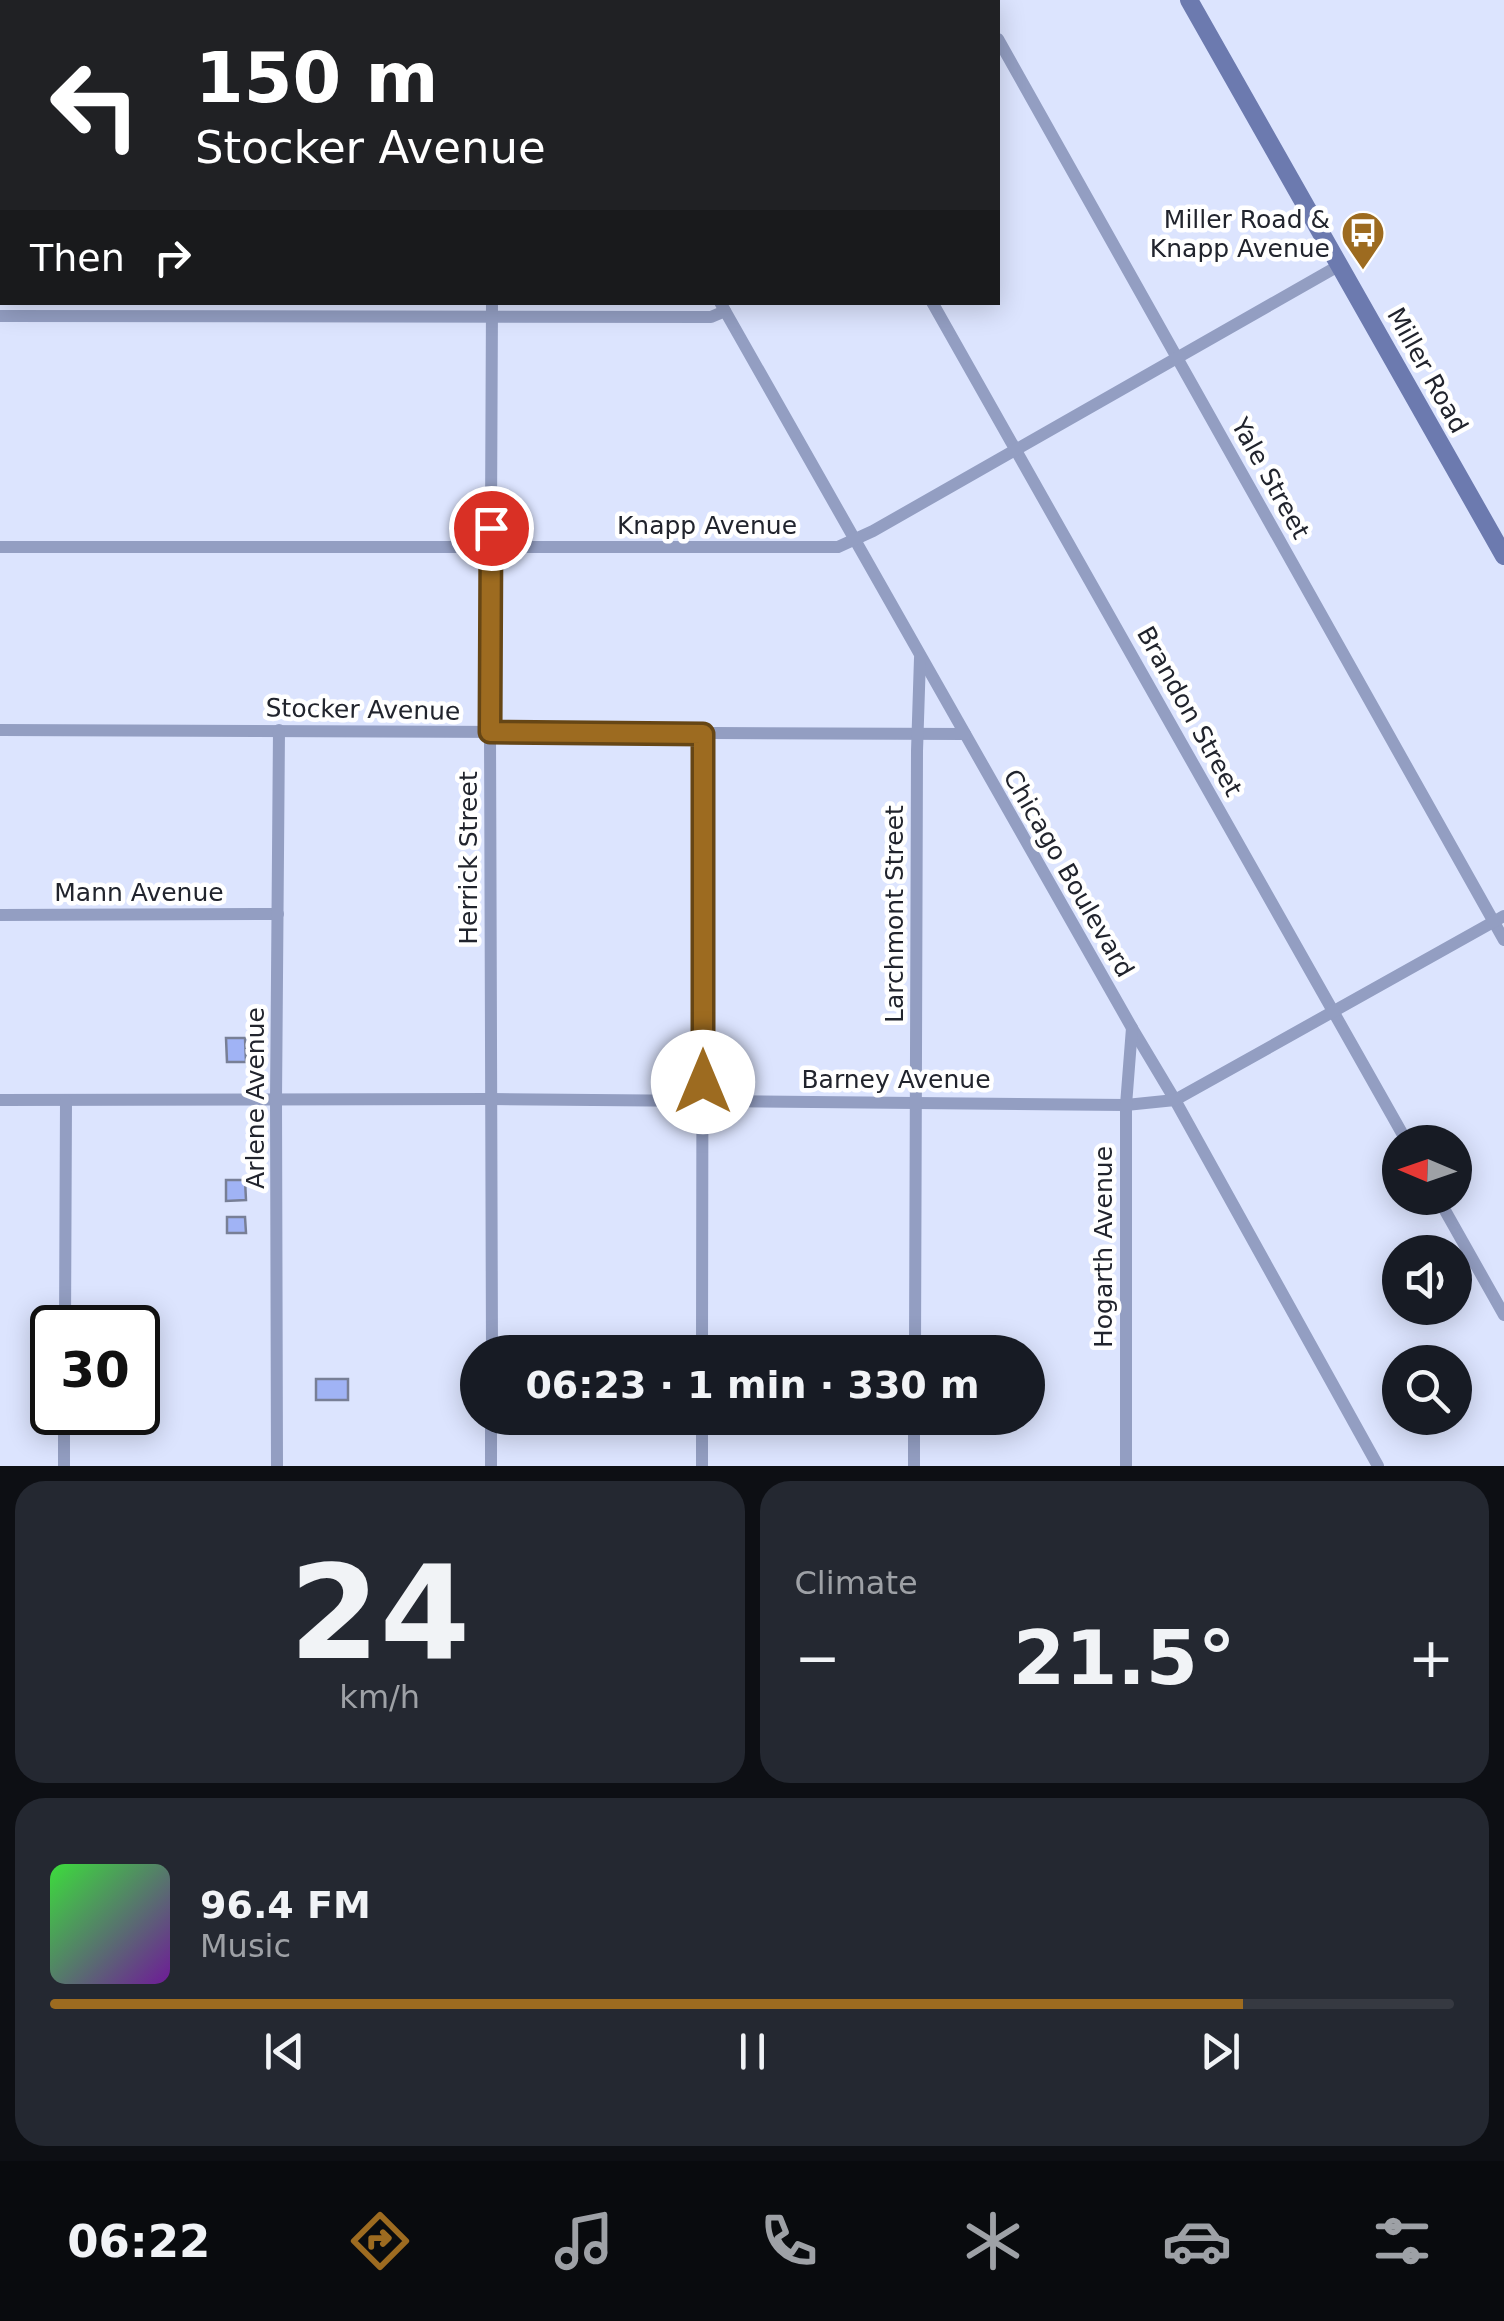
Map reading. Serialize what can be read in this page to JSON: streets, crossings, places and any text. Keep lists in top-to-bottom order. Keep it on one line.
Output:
{"streets":{"main road":["Miller Road"],"street":["Yale Street","Knapp Avenue","Stocker Avenue","Brandon Street","Herrick Street","Chicago Boulevard","Mann Avenue","Larchmont Street","Barney Avenue","Arlene Avenue","Hogarth Avenue"]},"crossings":[["Miller Road","Knapp Avenue"],["Yale Street","Knapp Avenue"],["Yale Street","Barney Avenue"],["Knapp Avenue","Brandon Street"],["Knapp Avenue","Herrick Street"],["Knapp Avenue","Chicago Boulevard"],["Stocker Avenue","Herrick Street"],["Stocker Avenue","Chicago Boulevard"],["Stocker Avenue","Larchmont Street"],["Stocker Avenue","Arlene Avenue"],["Brandon Street","Barney Avenue"],["Herrick Street","Barney Avenue"],["Chicago Boulevard","Larchmont Street"],["Chicago Boulevard","Barney Avenue"],["Chicago Boulevard","Hogarth Avenue"],["Mann Avenue","Arlene Avenue"],["Larchmont Street","Barney Avenue"],["Barney Avenue","Arlene Avenue"],["Barney Avenue","Hogarth Avenue"]],"places":{"bus stop":["Miller Road & Knapp Avenue"]},"north":"left","page":{"turn":["150 m","Stocker Avenue"],"then":"Then","limit":"30","trip":"06:23 · 1 min · 330 m","tile":[["24","km/h"],"Climate"],"heat":["−","21.5°","+"],"song":["96.4 FM","Music"],"tabs":"06:22"}}
